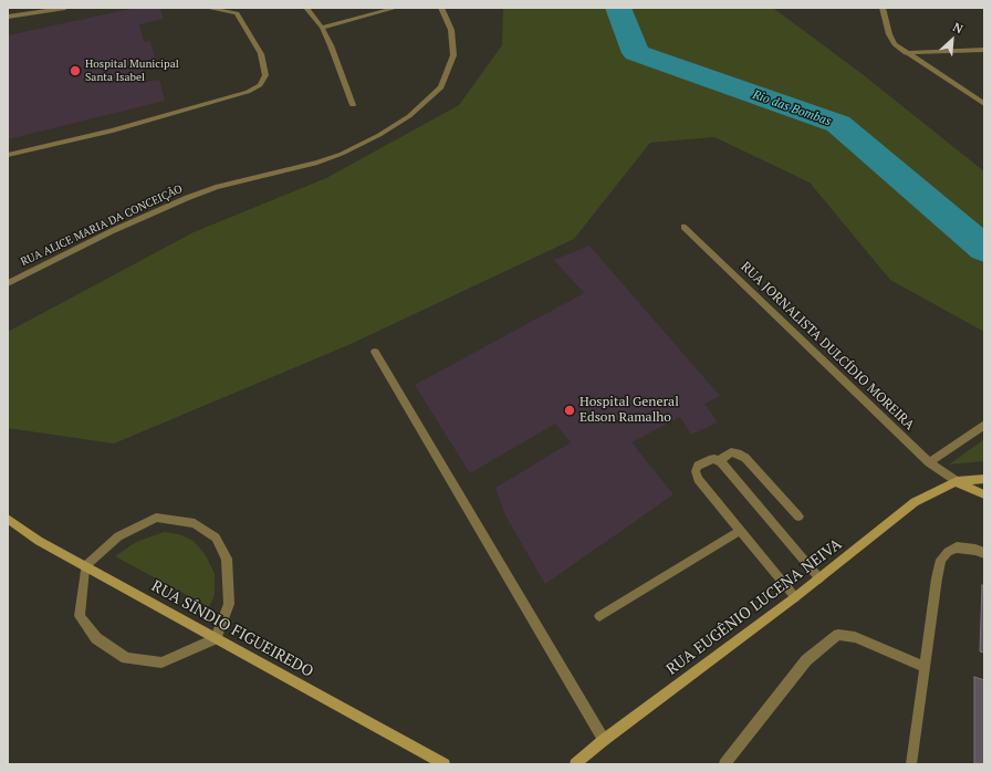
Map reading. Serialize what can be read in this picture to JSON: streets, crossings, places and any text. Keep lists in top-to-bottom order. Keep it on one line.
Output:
{"streets":{"main road":["RUA EUGÊNIO LUCENA NEIVA","RUA SÍNDIO FIGUEIREDO"],"street":["RUA ALICE MARIA DA CONCEIÇÃO","RUA JORNALISTA DULCÍDIO MOREIRA"]},"crossings":[["RUA JORNALISTA DULCÍDIO MOREIRA","RUA EUGÊNIO LUCENA NEIVA"]],"water":["Rio das Bombas"],"places":["Hospital Municipal Santa Isabel","Hospital General Edson Ramalho"],"north":"top right"}
